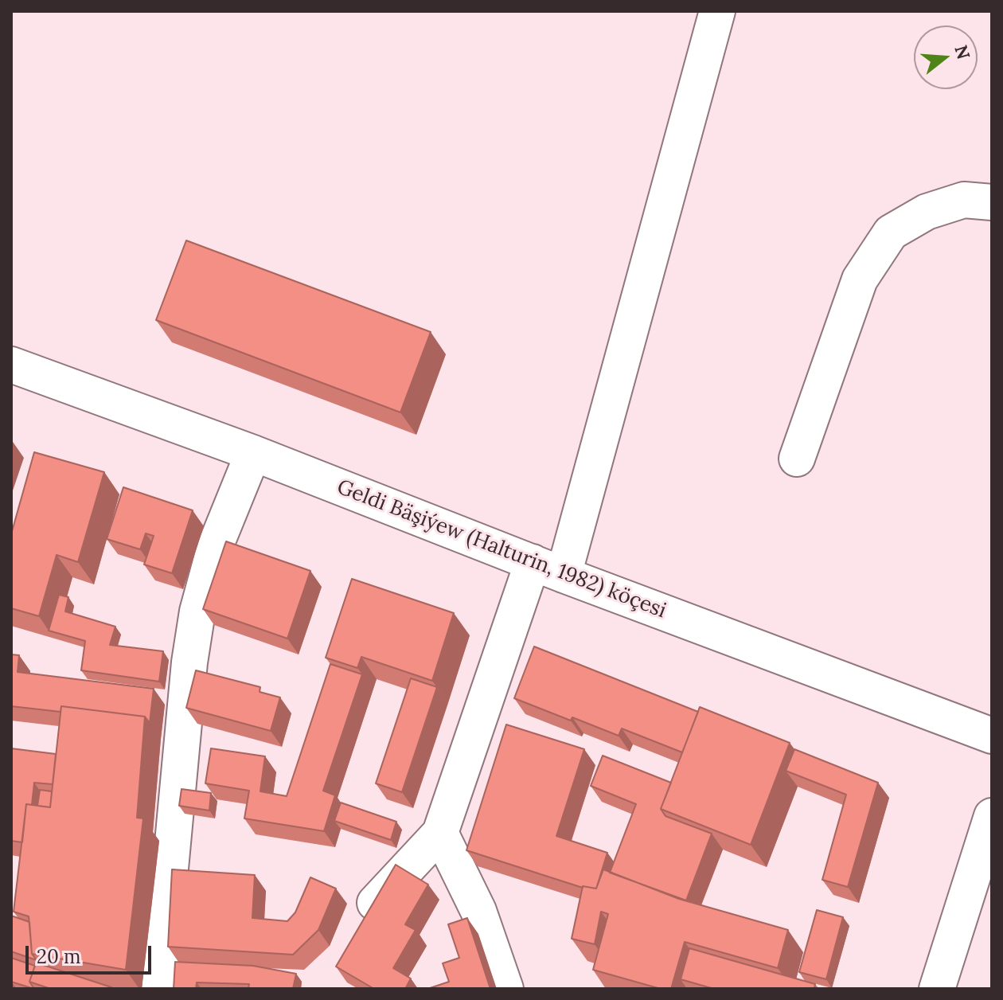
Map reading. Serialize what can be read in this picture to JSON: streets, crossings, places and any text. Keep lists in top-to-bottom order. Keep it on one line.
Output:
{"streets":{"street":["Geldi Bäşiýew (Halturin, 1982) köçesi"]},"scale_bar":"20 m","north":"right"}
